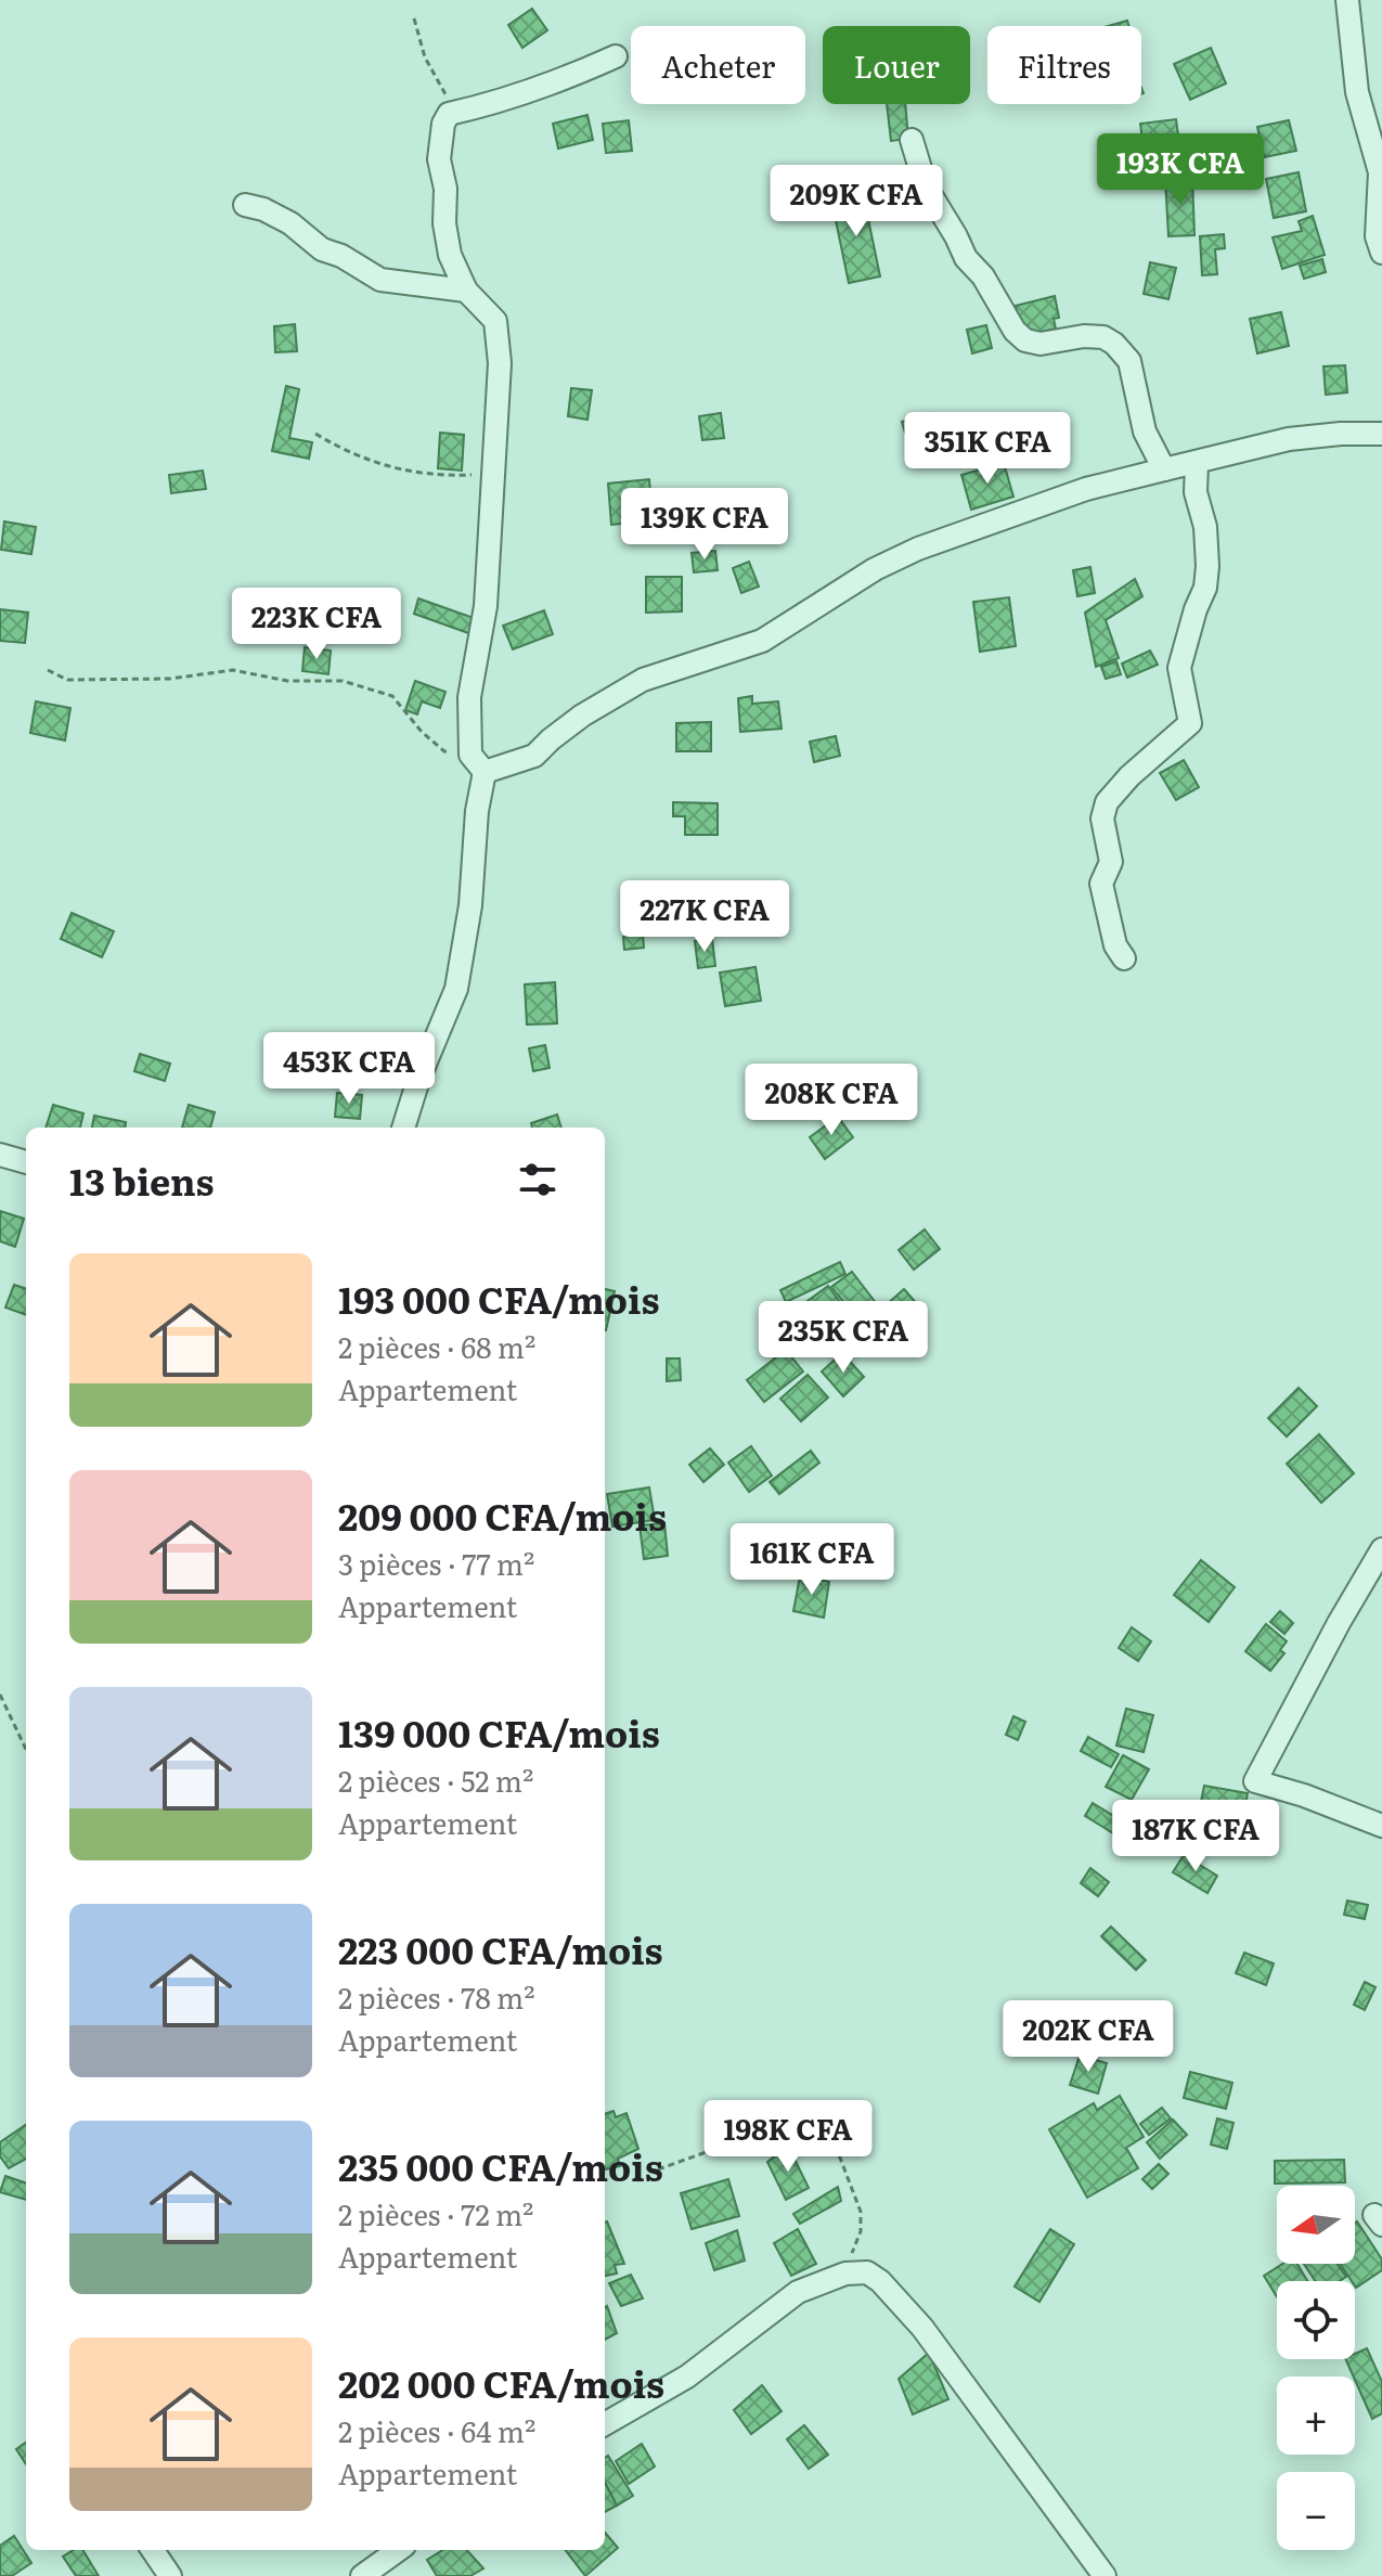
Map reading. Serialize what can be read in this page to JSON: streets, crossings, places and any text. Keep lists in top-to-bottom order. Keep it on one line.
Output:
{"north":"left","page":{"chip":["Acheter","Louer","Filtres"],"price":["193K CFA","209K CFA","351K CFA","139K CFA","223K CFA","227K CFA","453K CFA","208K CFA","235K CFA","161K CFA","187K CFA","202K CFA","198K CFA"],"heading":"13 biens","list":[{"name":"193 000 CFA/mois","note":"2 pièces · 68 m² · Appartement"},{"name":"209 000 CFA/mois","note":"3 pièces · 77 m² · Appartement"},{"name":"139 000 CFA/mois","note":"2 pièces · 52 m² · Appartement"},{"name":"223 000 CFA/mois","note":"2 pièces · 78 m² · Appartement"},{"name":"235 000 CFA/mois","note":"2 pièces · 72 m² · Appartement"},{"name":"202 000 CFA/mois","note":"2 pièces · 64 m² · Appartement"}],"map_buttons":["+","−"]}}
